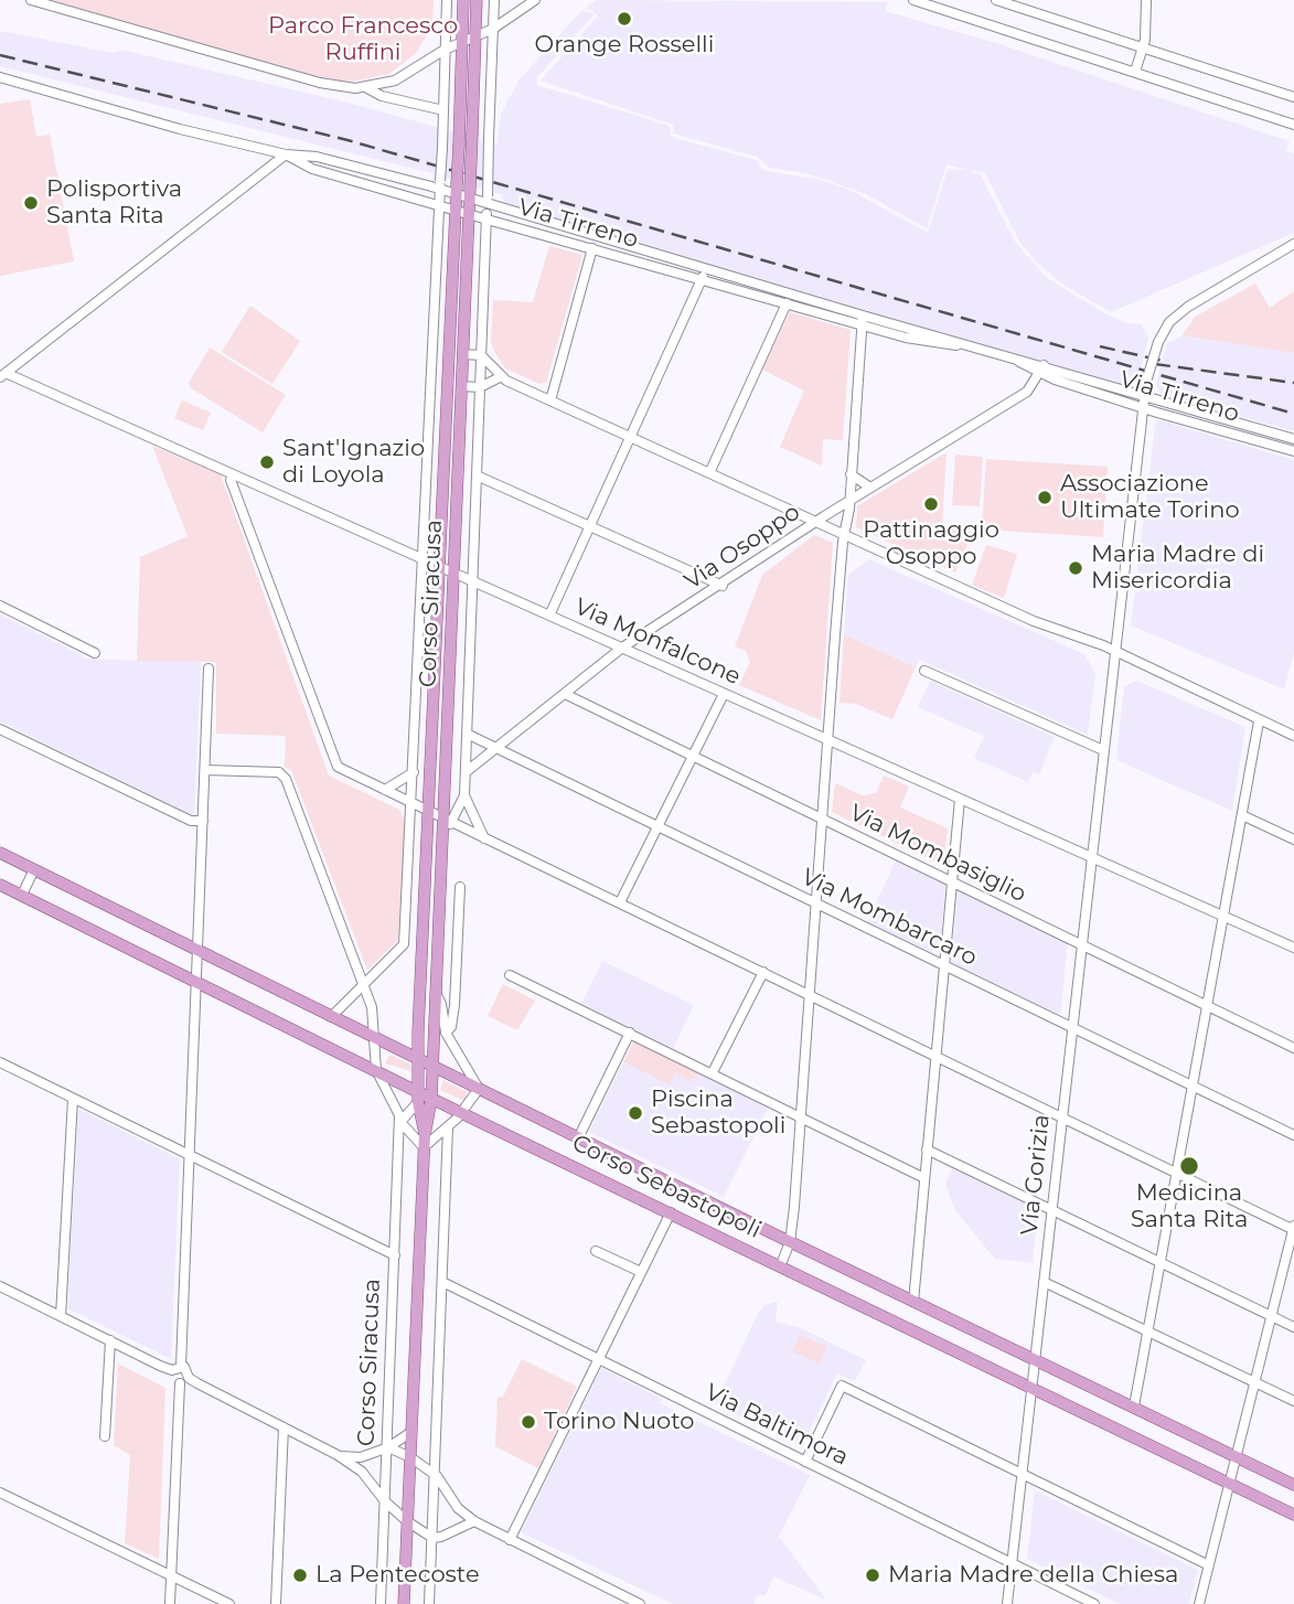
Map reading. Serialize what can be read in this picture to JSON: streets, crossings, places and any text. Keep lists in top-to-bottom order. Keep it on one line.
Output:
{"streets":{"main road":["Corso Siracusa","Corso Sebastopoli"],"street":["Via Tirreno","Via Osoppo","Via Monfalcone","Via Mombasiglio","Via Mombarcaro","Via Gorizia","Via Baltimora"]},"crossings":[["Via Tirreno","Via Osoppo"],["Via Tirreno","Corso Siracusa"],["Via Tirreno","Via Gorizia"],["Via Osoppo","Corso Siracusa"],["Via Osoppo","Via Monfalcone"],["Via Osoppo","Via Mombasiglio"],["Via Osoppo","Via Mombarcaro"],["Corso Siracusa","Via Monfalcone"],["Corso Siracusa","Via Mombarcaro"],["Corso Siracusa","Corso Sebastopoli"],["Via Monfalcone","Via Gorizia"],["Via Mombasiglio","Via Gorizia"],["Via Mombarcaro","Via Gorizia"],["Via Gorizia","Corso Sebastopoli"],["Via Gorizia","Via Baltimora"]],"parks":["Parco Francesco Ruffini"],"places":["Orange Rosselli","Polisportiva Santa Rita","Sant'Ignazio di Loyola","Associazione Ultimate Torino","Pattinaggio Osoppo","Maria Madre di Misericordia","Piscina Sebastopoli","Medicina Santa Rita","Torino Nuoto","La Pentecoste","Maria Madre della Chiesa"]}
